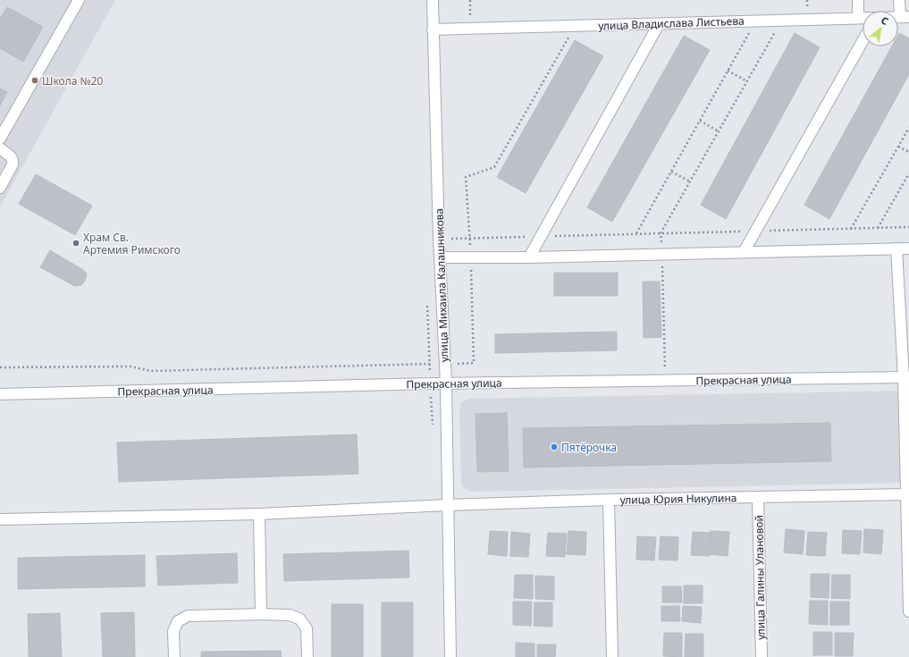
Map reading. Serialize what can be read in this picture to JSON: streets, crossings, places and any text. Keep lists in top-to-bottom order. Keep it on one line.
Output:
{"streets":{"street":["улица Владислава Листьева","улица Михаила Калашникова","Прекрасная улица","улица Юрия Никулина","улица Галины Улановой"]},"crossings":[["улица Владислава Листьева","улица Михаила Калашникова"],["улица Михаила Калашникова","Прекрасная улица"],["улица Михаила Калашникова","улица Юрия Никулина"],["улица Юрия Никулина","улица Галины Улановой"]],"places":["Школа №20","Храм Св. Артемия Римского","Пятёрочка"],"north":"top right"}
